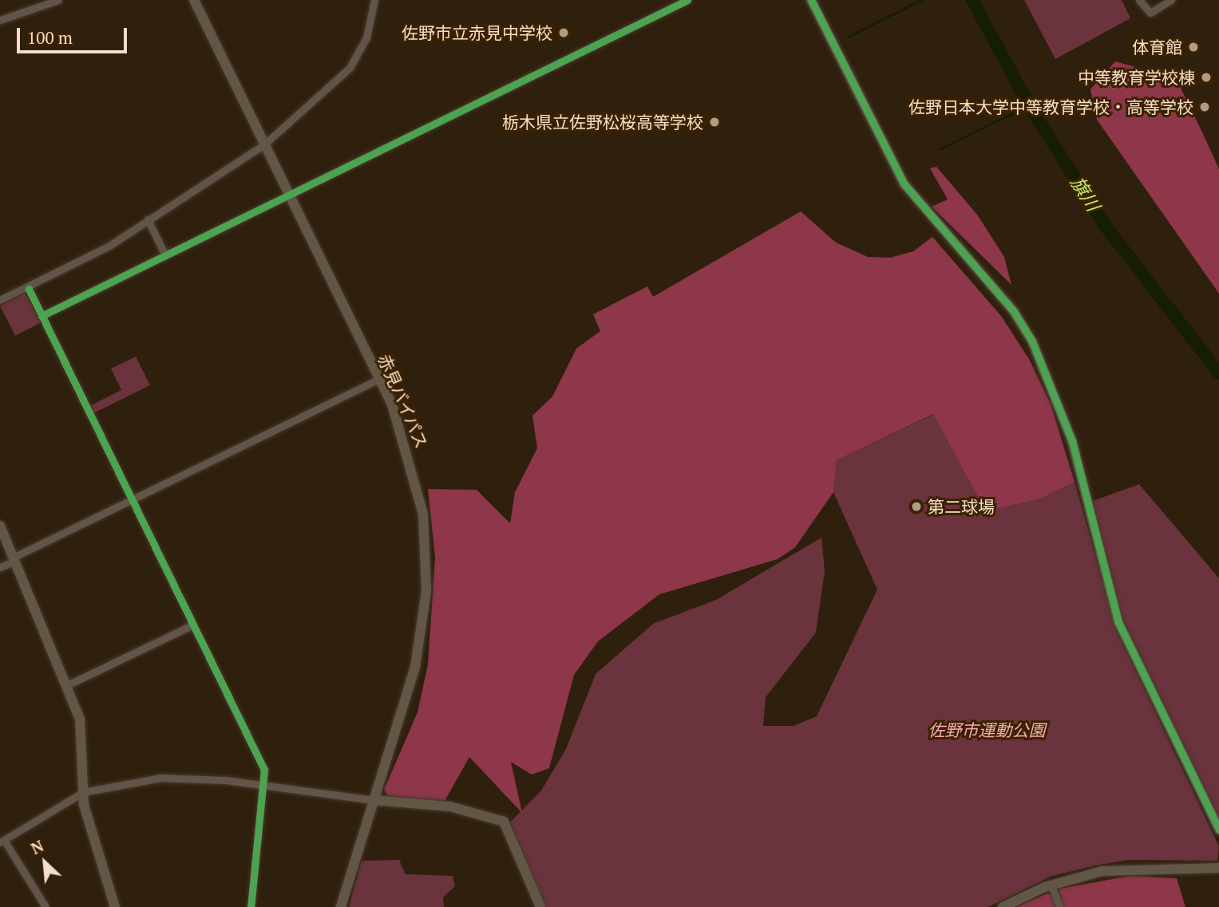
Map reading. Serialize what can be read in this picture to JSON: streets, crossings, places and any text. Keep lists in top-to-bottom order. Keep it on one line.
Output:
{"streets":{"street":["赤見バイパス"]},"water":["旗川"],"parks":["佐野市運動公園"],"places":["佐野市立赤見中学校","体育館","中等教育学校棟","佐野日本大学中等教育学校・高等学校","栃木県立佐野松桜高等学校","第二球場"],"scale_bar":"100 m","north":"top left"}
